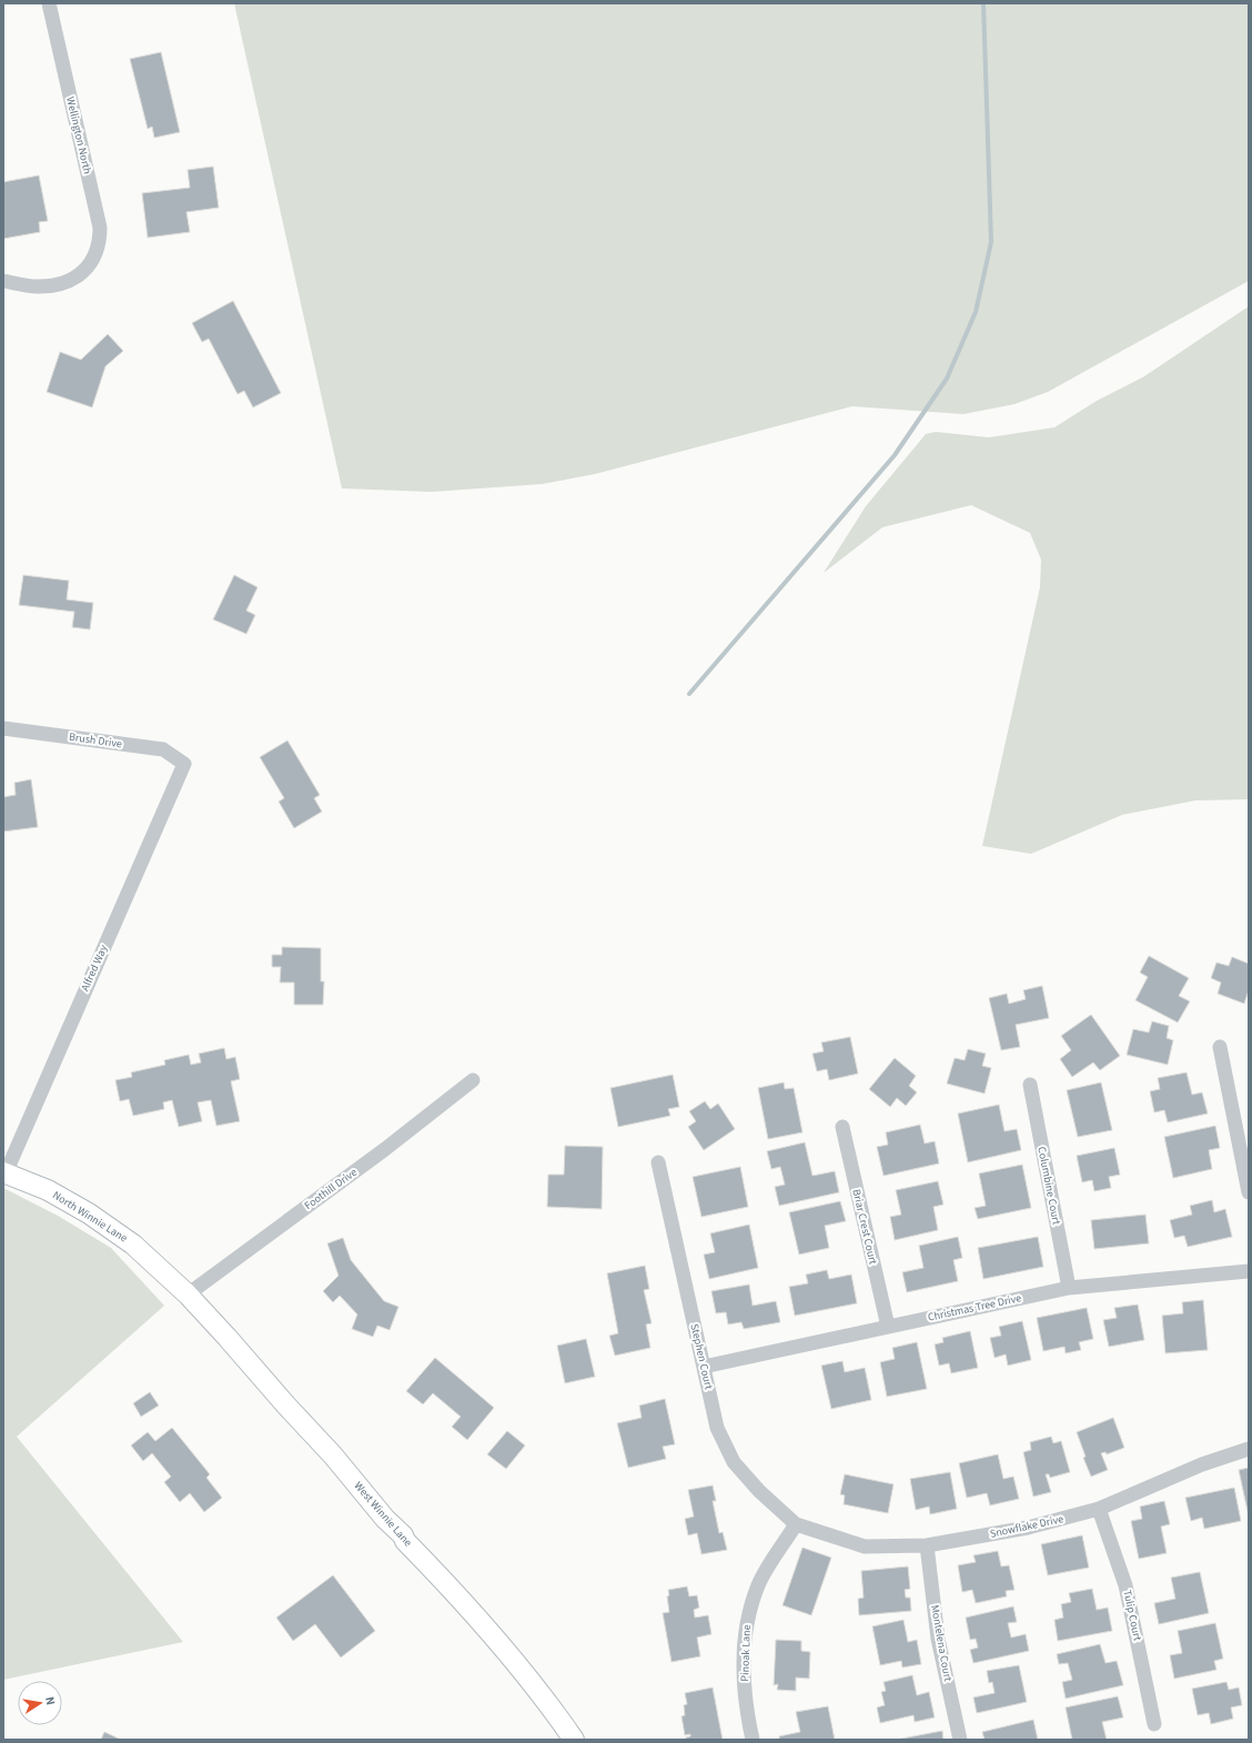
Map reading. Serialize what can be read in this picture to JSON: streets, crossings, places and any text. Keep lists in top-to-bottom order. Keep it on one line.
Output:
{"streets":{"street":["Wellington North","Brush Drive","Alfred Way","Columbine Court","Foothill Drive","North Winnie Lane","Briar Crest Court","Christmas Tree Drive","Stephen Court","West Winnie Lane","Snowflake Drive","Tulip Court","Montelena Court","Pinoak Lane"]},"crossings":[["Brush Drive","Alfred Way"],["Alfred Way","North Winnie Lane"],["Columbine Court","Christmas Tree Drive"],["Foothill Drive","North Winnie Lane"],["Foothill Drive","West Winnie Lane"],["North Winnie Lane","West Winnie Lane"],["Briar Crest Court","Christmas Tree Drive"],["Christmas Tree Drive","Stephen Court"],["Stephen Court","Snowflake Drive"],["Stephen Court","Pinoak Lane"],["Snowflake Drive","Tulip Court"],["Snowflake Drive","Montelena Court"],["Snowflake Drive","Pinoak Lane"]],"north":"right"}
